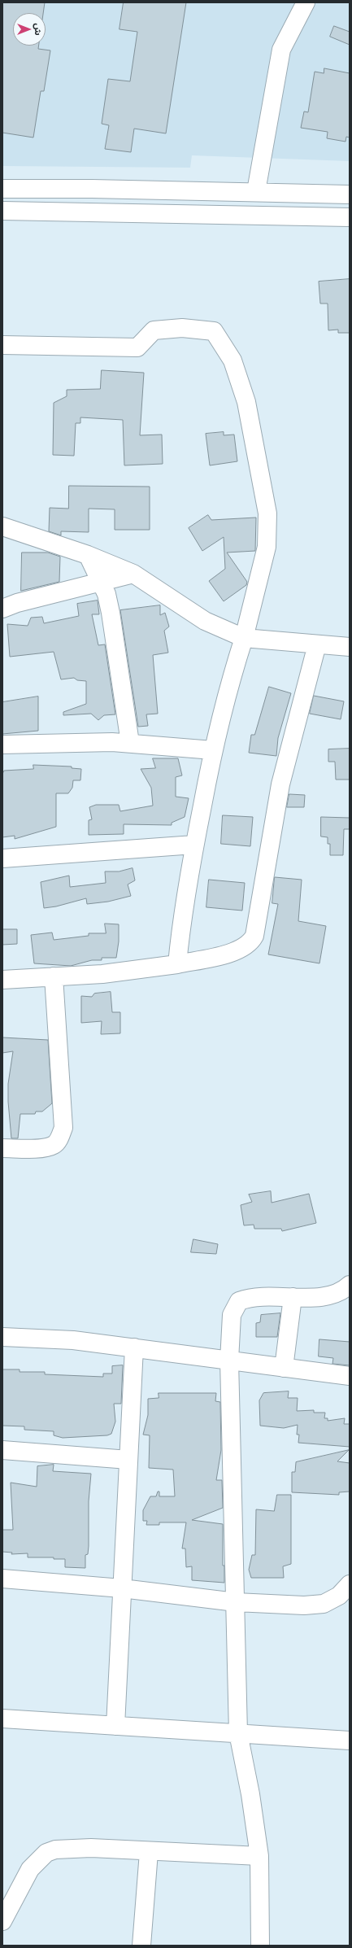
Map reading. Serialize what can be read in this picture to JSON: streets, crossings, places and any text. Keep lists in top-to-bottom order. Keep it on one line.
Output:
{"north":"right"}
